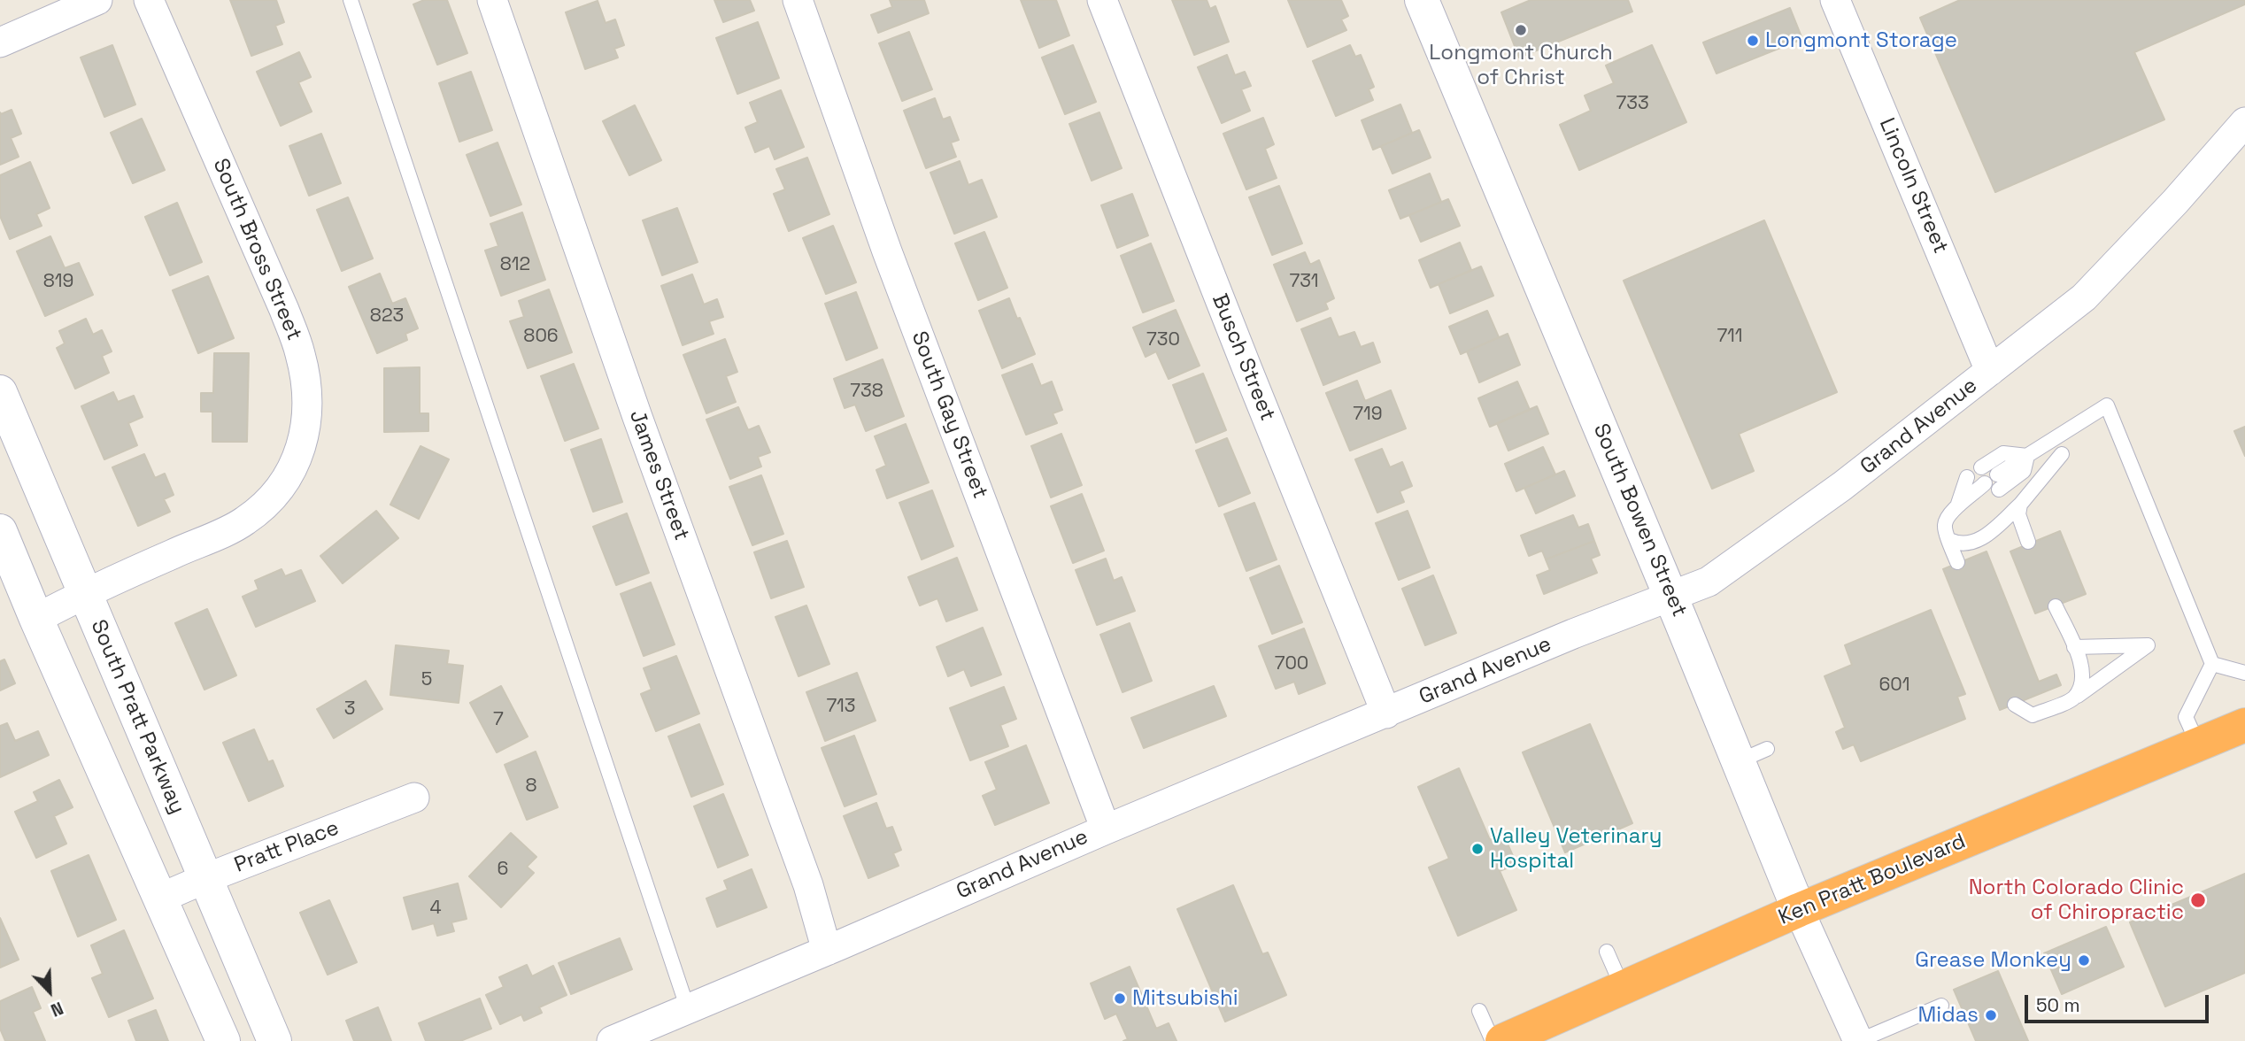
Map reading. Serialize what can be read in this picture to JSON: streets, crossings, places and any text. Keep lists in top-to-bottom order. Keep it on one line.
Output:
{"streets":{"highway":["Ken Pratt Boulevard"],"street":["Lincoln Street","South Bross Street","Busch Street","South Gay Street","Grand Avenue","James Street","South Bowen Street","South Pratt Parkway","Pratt Place"]},"crossings":[["Lincoln Street","Grand Avenue"],["South Bross Street","South Pratt Parkway"],["Busch Street","Grand Avenue"],["South Gay Street","Grand Avenue"],["Grand Avenue","James Street"],["Grand Avenue","South Bowen Street"],["South Bowen Street","Ken Pratt Boulevard"],["South Pratt Parkway","Pratt Place"]],"places":["Longmont Church of Christ","Longmont Storage","Valley Veterinary Hospital","North Colorado Clinic of Chiropractic","Grease Monkey","Mitsubishi","Midas"],"house_numbers":["733","812","819","731","823","806","711","730","738","719","700","5","601","713","3","7","8","6","4"],"scale_bar":"50 m","north":"bottom right"}
